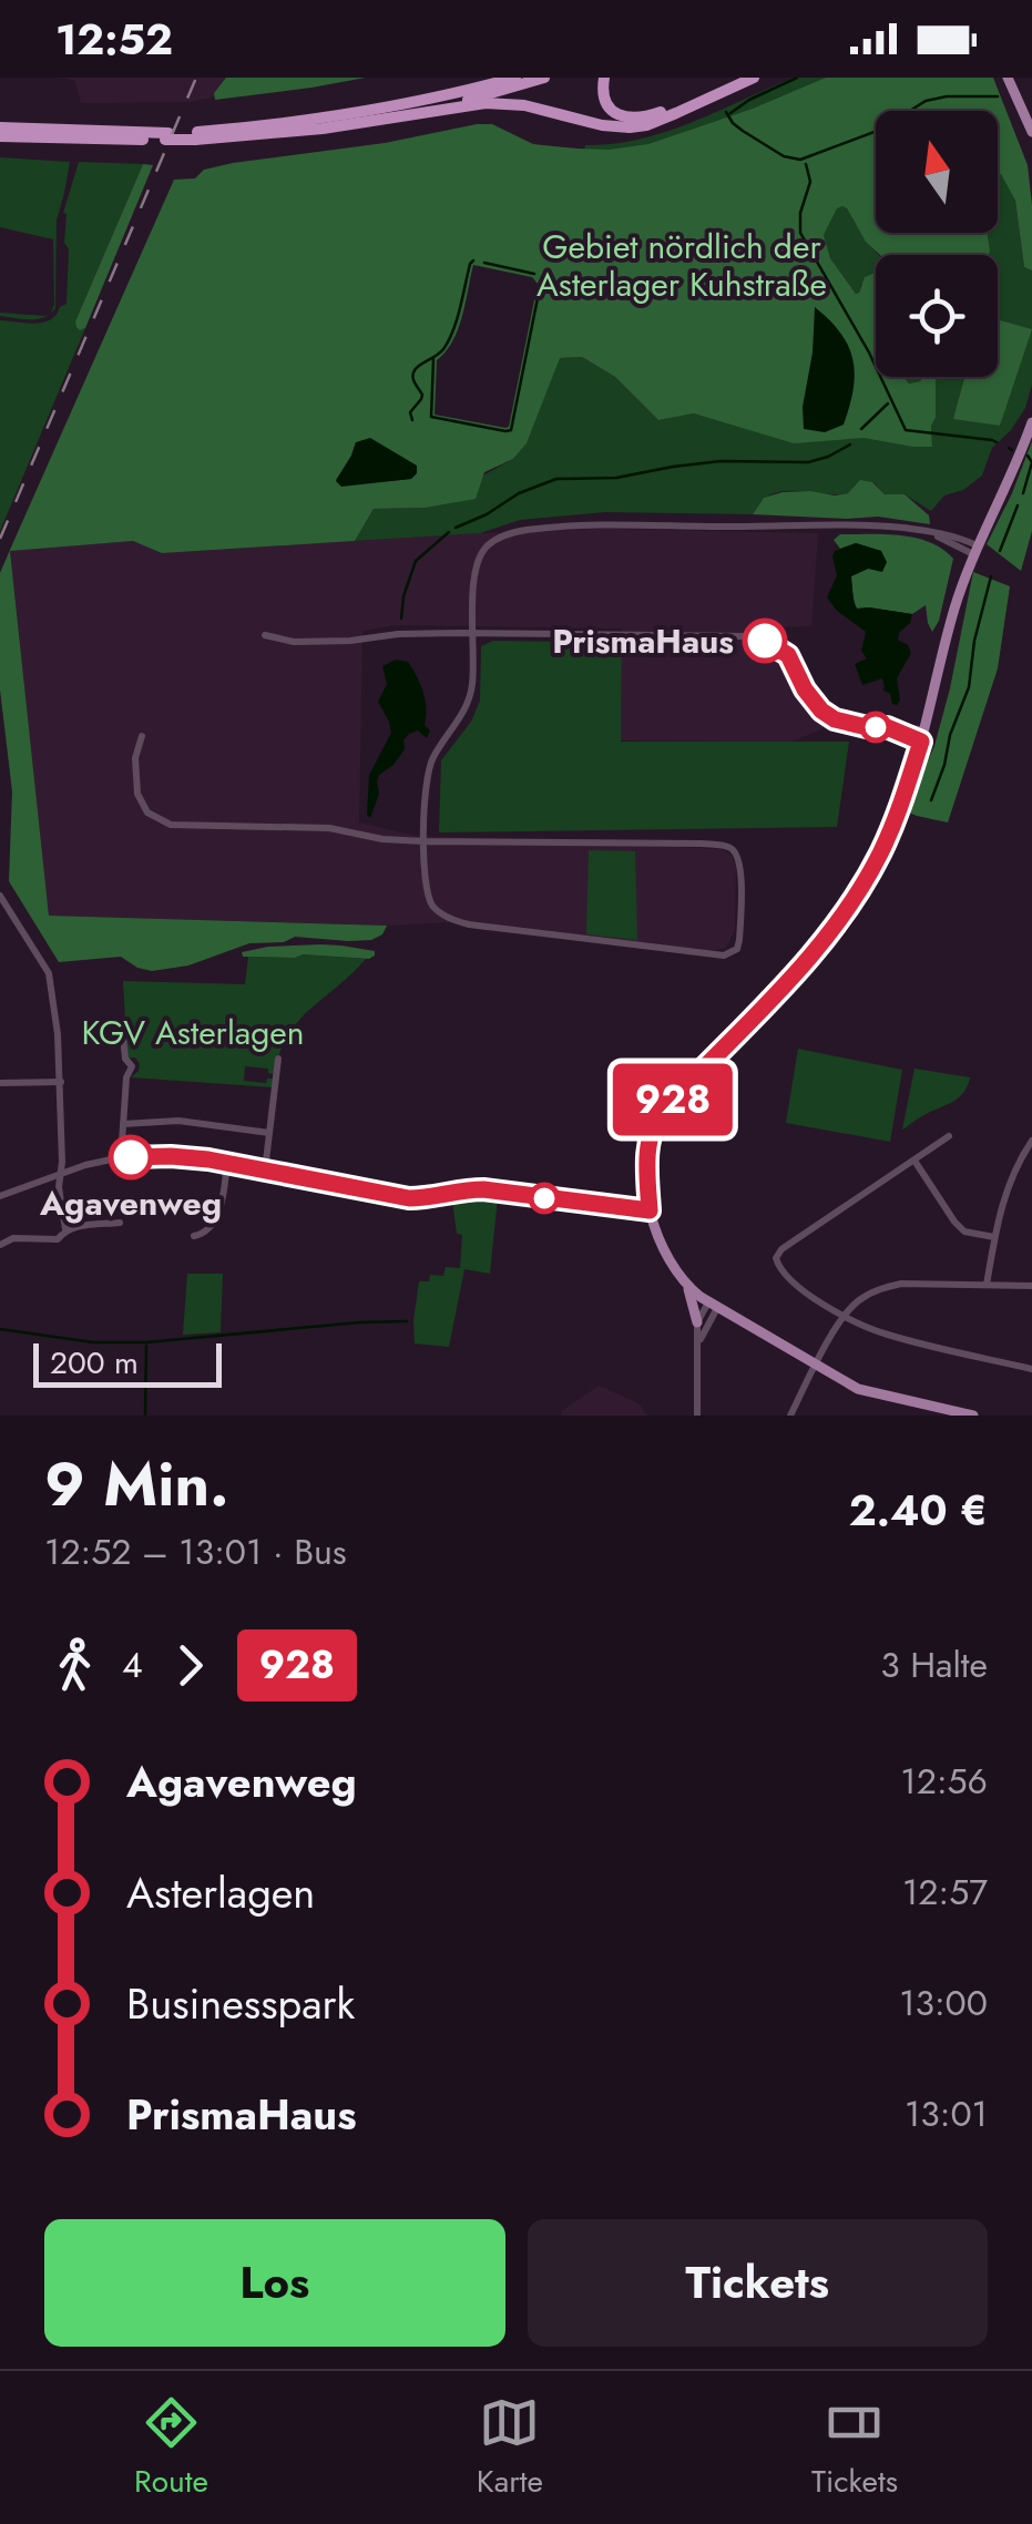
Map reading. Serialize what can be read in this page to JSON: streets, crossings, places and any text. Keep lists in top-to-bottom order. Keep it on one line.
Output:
{"parks":["Gebiet nördlich der Asterlager Kuhstraße","KGV Asterlagen"],"places":["PrismaHaus","Agavenweg"],"lines":["bus line 928"],"scale_bar":"200 m","north":"top","page":{"status":"12:52","on_map":"928","scale":"200 m","heading":["9 Min.","12:52 – 13:01 · Bus","2.40 €"],"legs":["4","928","3 Halte"],"list":[{"name":"Agavenweg","value":"12:56"},{"name":"Asterlagen","value":"12:57"},{"name":"Businesspark","value":"13:00"},{"name":"PrismaHaus","value":"13:01"}],"buttons":["Los","Tickets"],"tabs":["Route","Karte","Tickets"]}}
